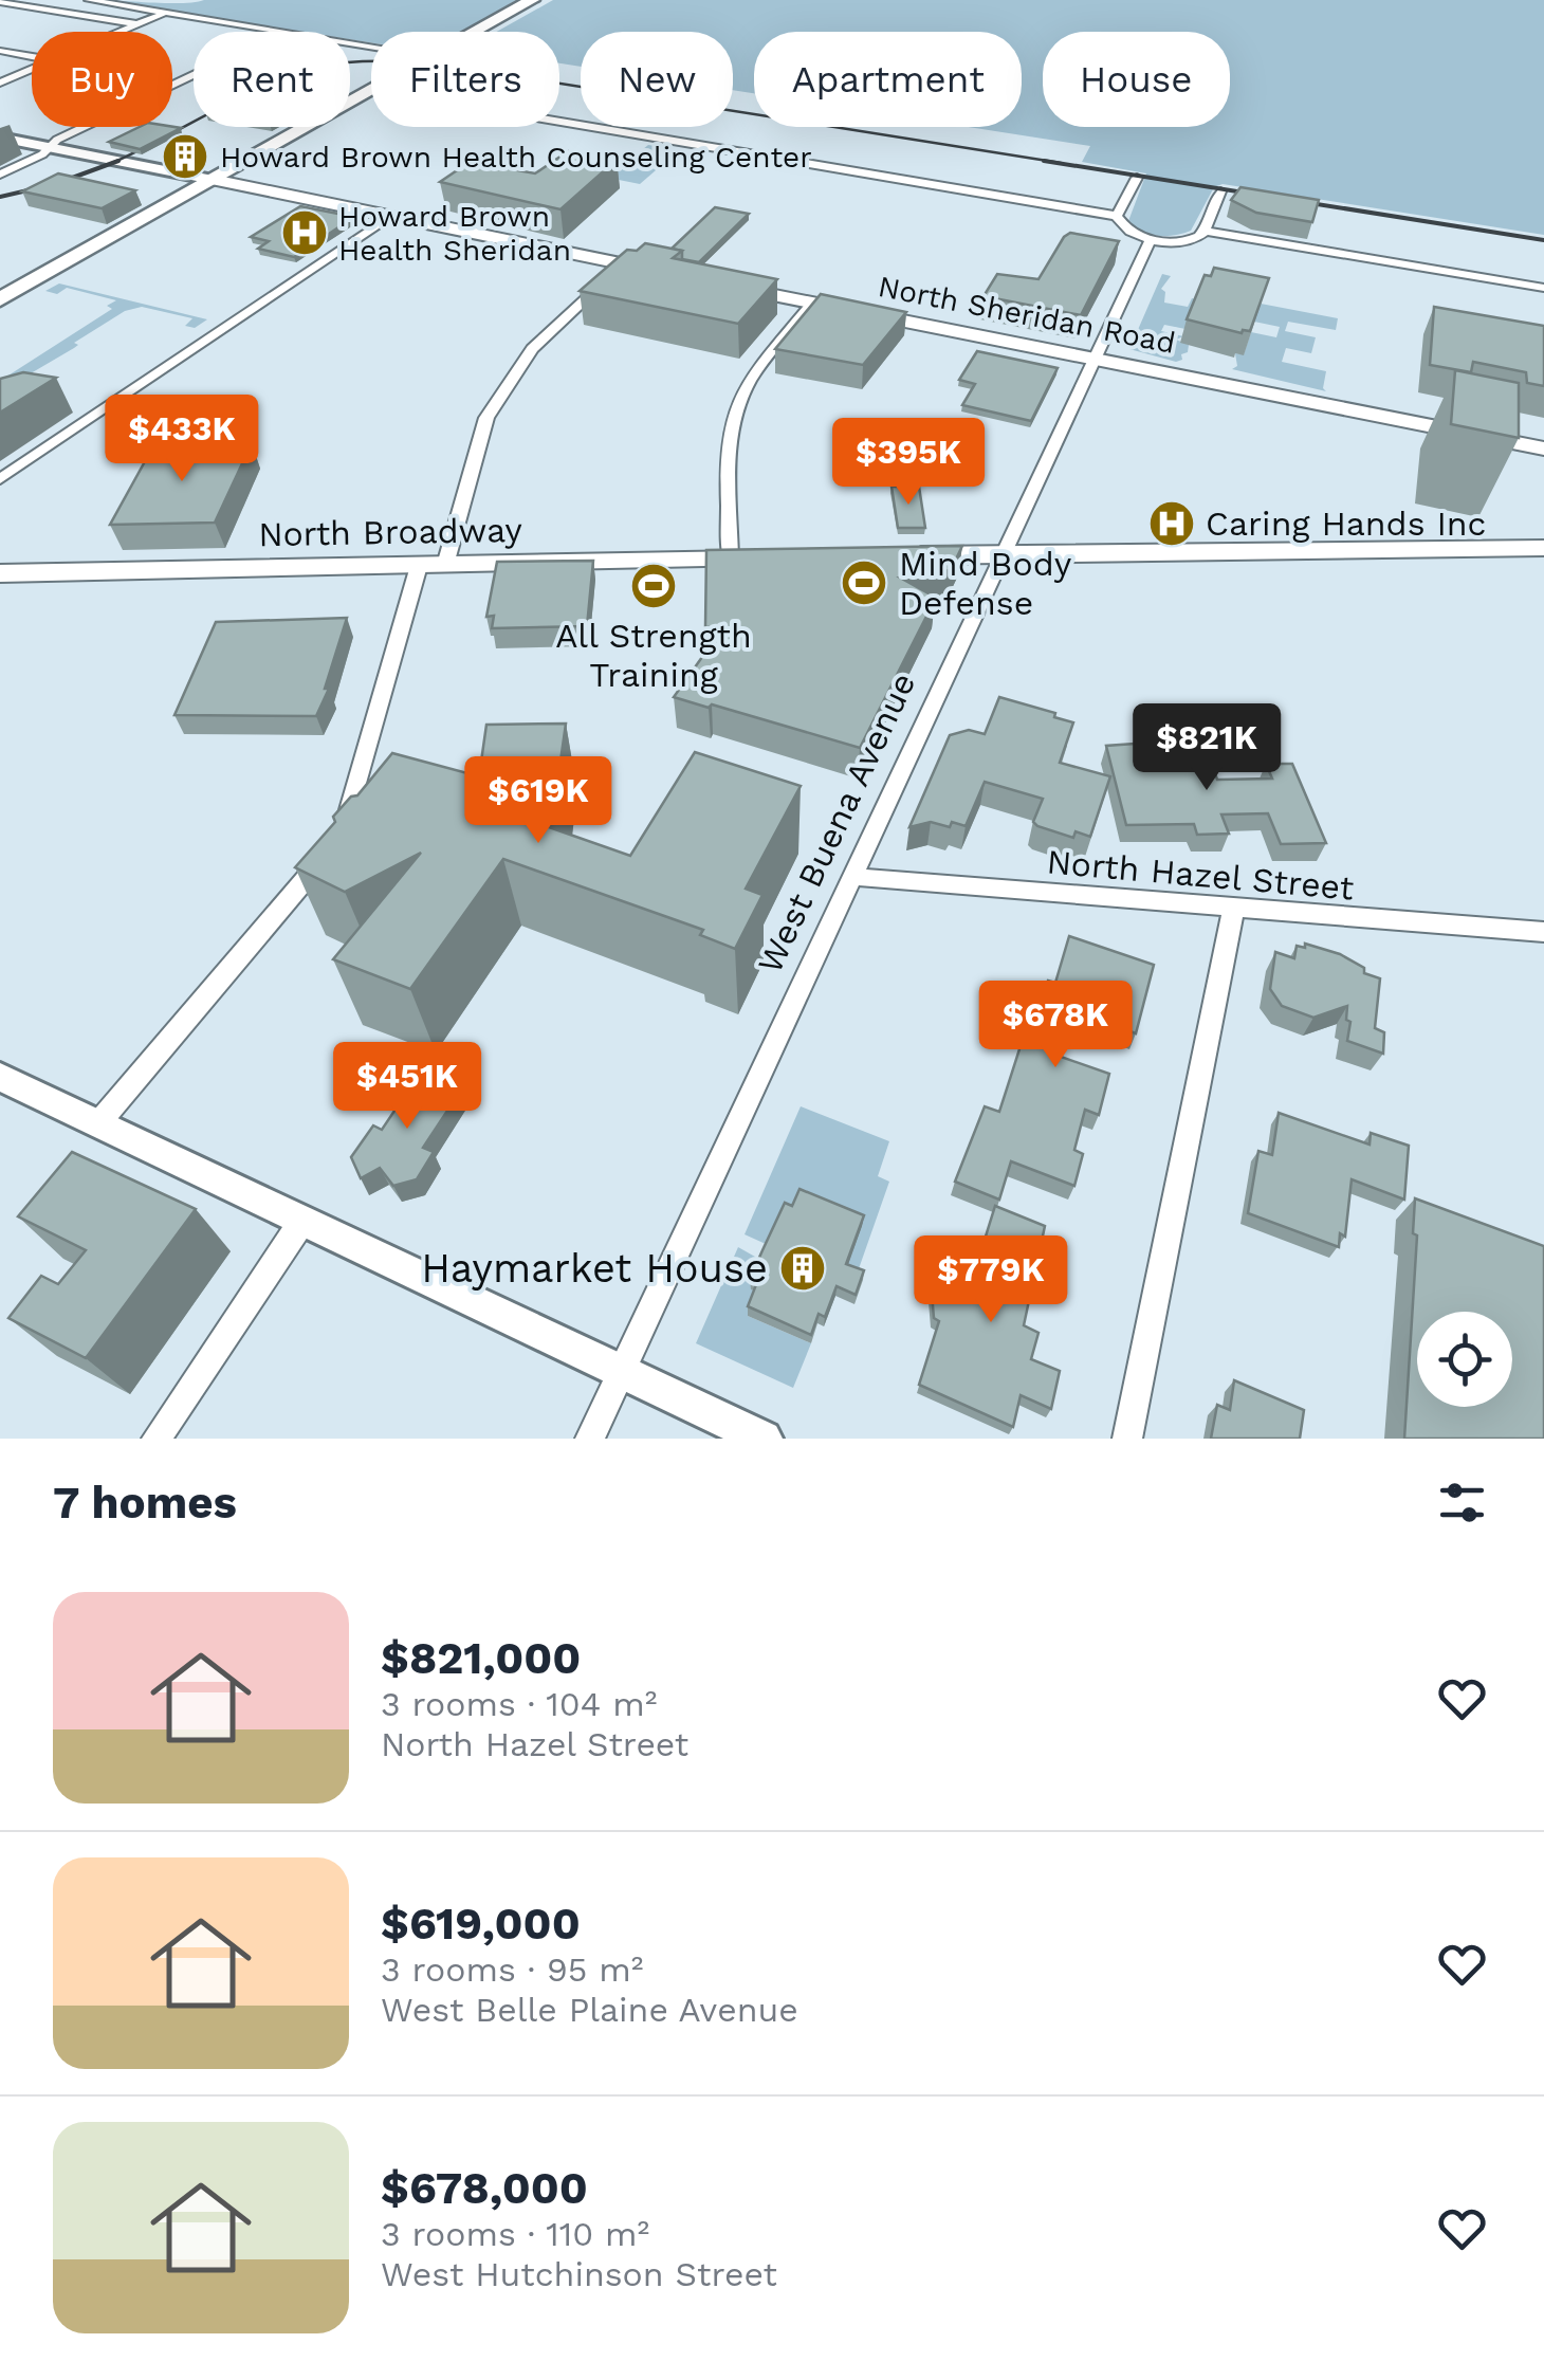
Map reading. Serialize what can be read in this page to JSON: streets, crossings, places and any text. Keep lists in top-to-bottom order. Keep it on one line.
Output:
{"streets":{"main road":["North Sheridan Road","North Broadway"],"street":["West Buena Avenue","North Hazel Street"]},"crossings":[["North Sheridan Road","West Buena Avenue"],["West Buena Avenue","North Hazel Street"]],"places":{"building":["Howard Brown Health Counseling Center","Haymarket House"],"hospital":["Howard Brown Health Sheridan","Caring Hands Inc"],"sports":["Mind Body Defense","All Strength Training"]},"page":{"chip":["Buy","Rent","Filters","New","Apartment","House"],"price":["$433K","$395K","$821K","$619K","$678K","$451K","$779K"],"heading":"7 homes","list":[{"name":"$821,000","note":"3 rooms · 104 m² · North Hazel Street"},{"name":"$619,000","note":"3 rooms · 95 m² · West Belle Plaine Avenue"},{"name":"$678,000","note":"3 rooms · 110 m² · West Hutchinson Street"}]}}
